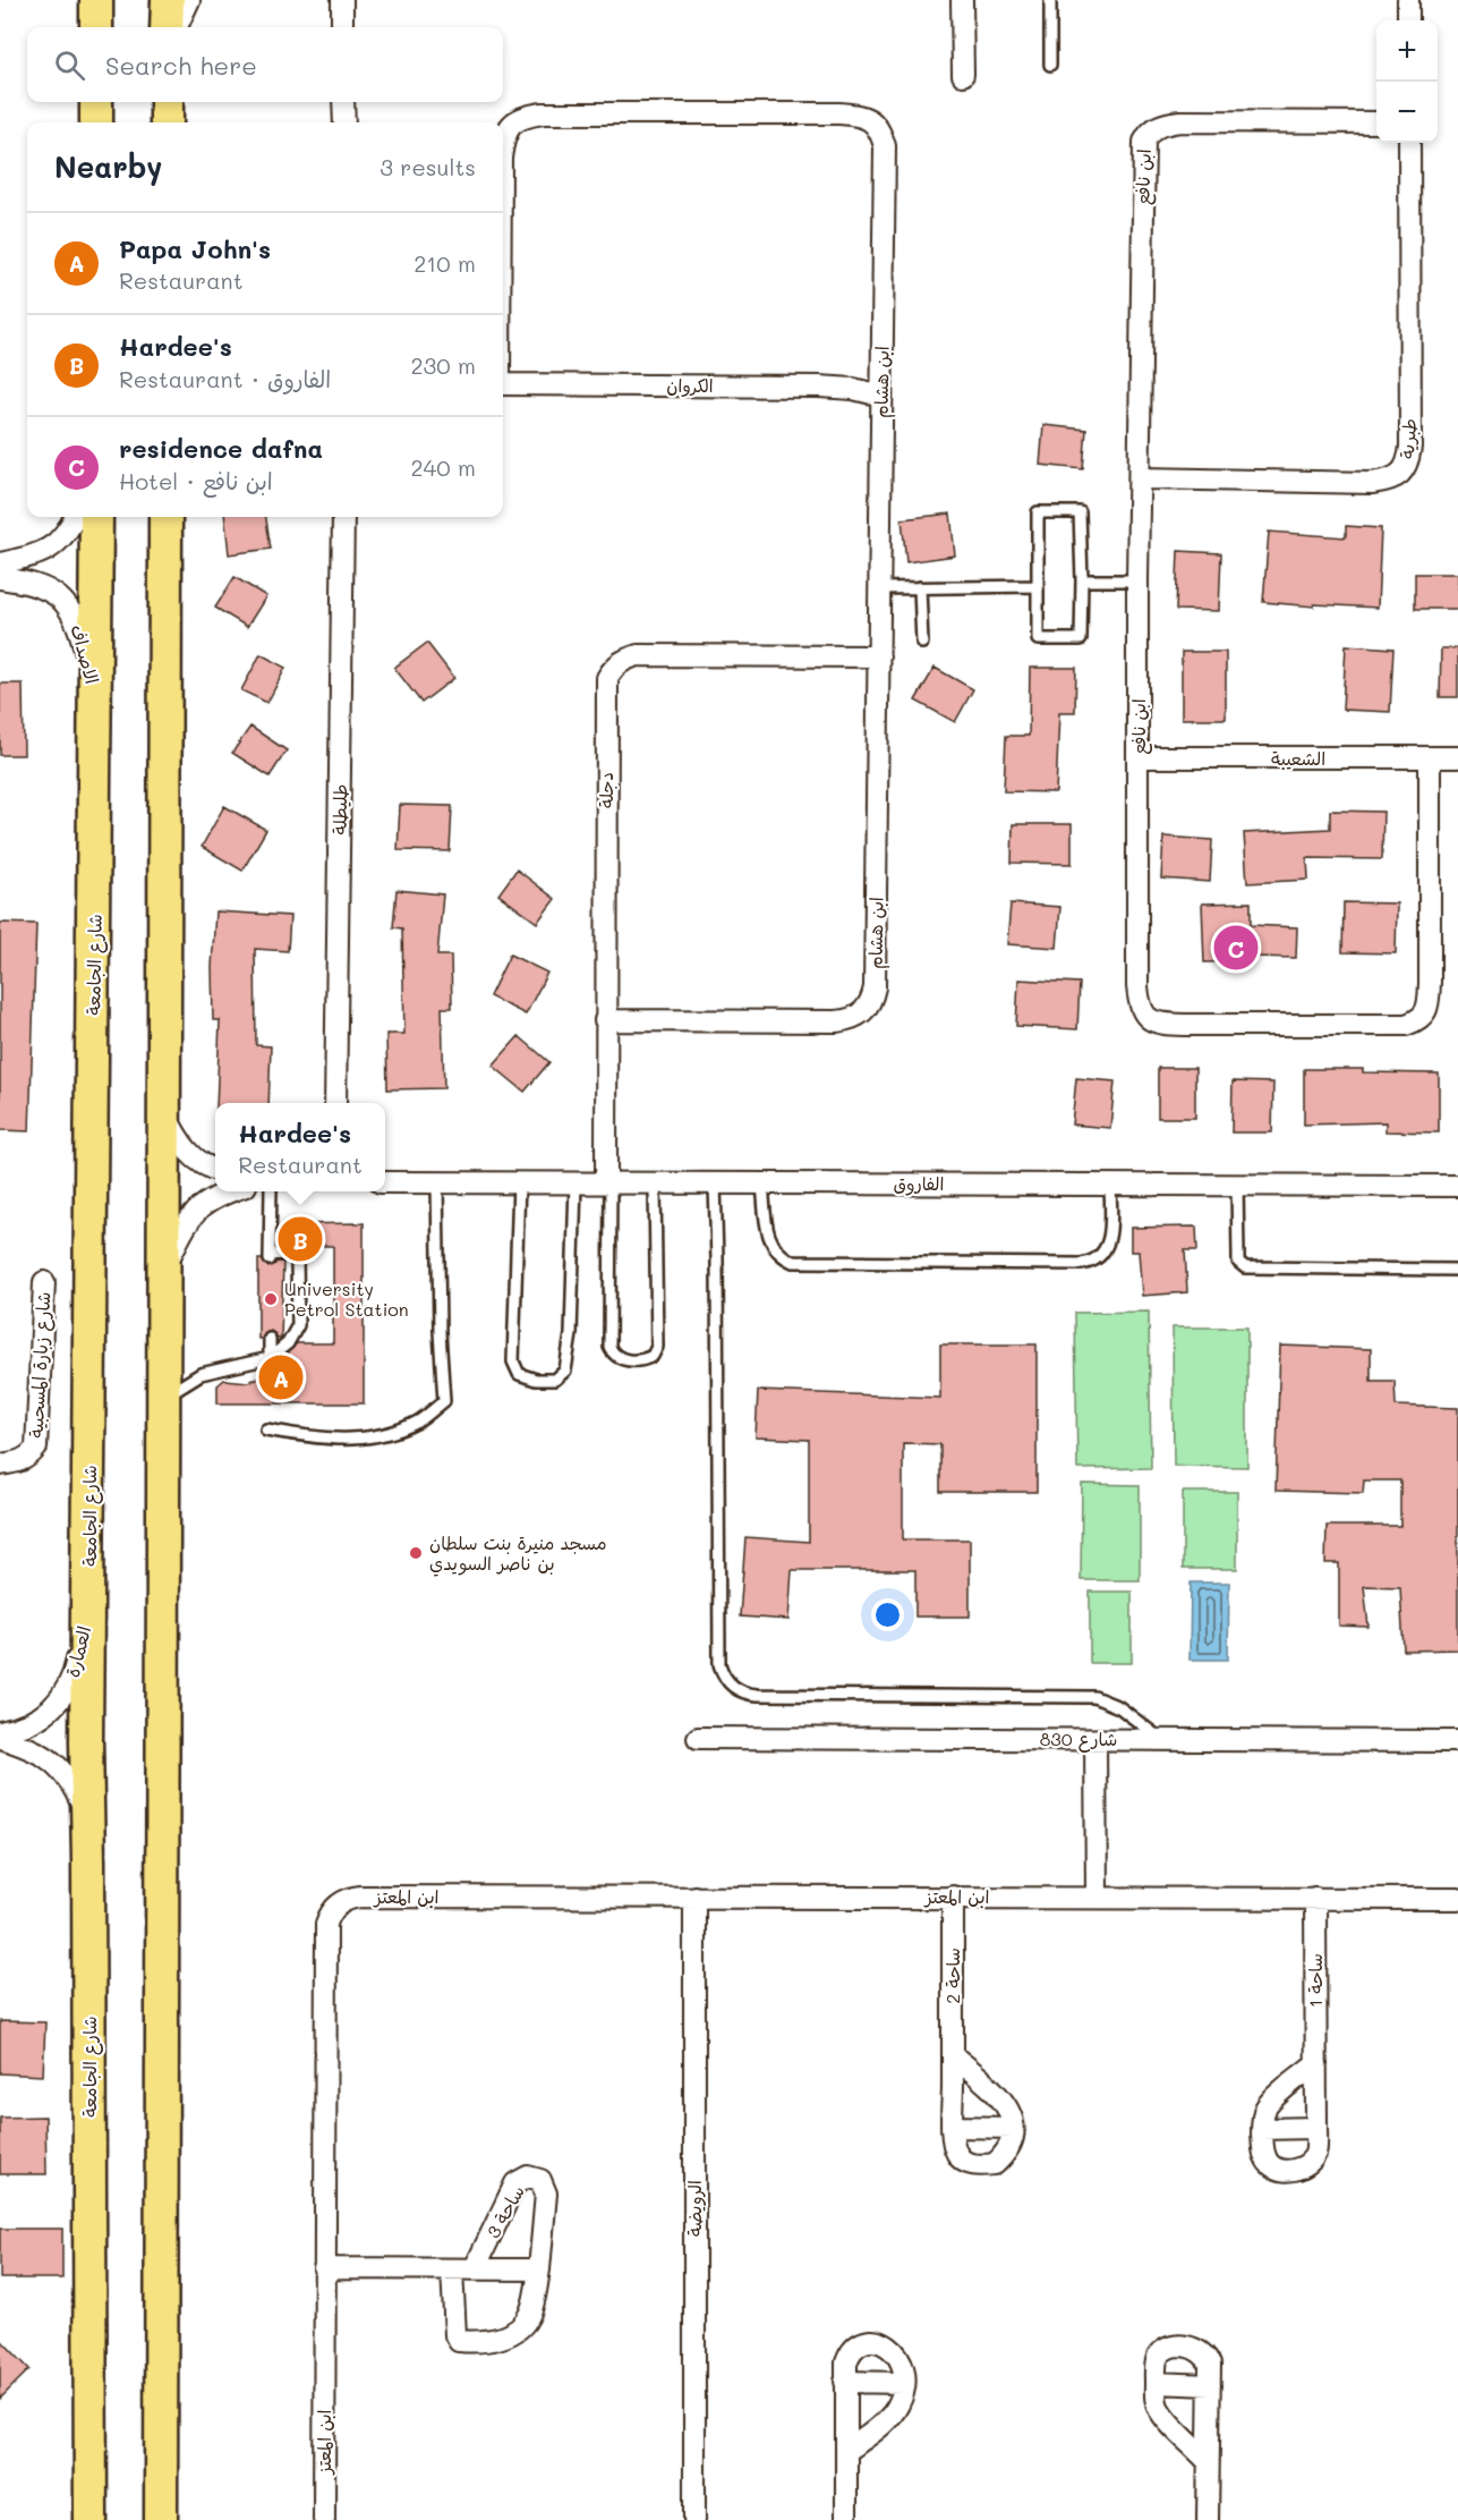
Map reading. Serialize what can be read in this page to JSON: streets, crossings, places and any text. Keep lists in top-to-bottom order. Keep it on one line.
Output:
{"streets":{"main road":["شارع الجامعة"],"street":["ابن نافع","ابن هشام","الكروان","طبرية","الاصداف","الشعيبة","دجلة","طليطلة","الفاروق","شارع زبارة المسحبية","العمارة","شارع 830","ابن المعتز","ساحة 2","ساحة 1","الرويضة","ساحة 3"]},"crossings":[["ابن نافع","طبرية"],["ابن نافع","الشعيبة"],["ابن هشام","الكروان"],["ابن هشام","دجلة"],["الاصداف","شارع الجامعة"],["دجلة","الفاروق"],["شارع الجامعة","العمارة"],["ابن المعتز","ساحة 2"],["ابن المعتز","ساحة 1"],["ابن المعتز","الرويضة"],["ابن المعتز","ساحة 3"]],"places":["University Petrol Station","مسجد منيرة بنت سلطان بن ناصر السويدي"],"page":{"map_buttons":["+","−"],"search":"Search here","heading":["Nearby","3 results"],"list":[{"mark":"A","name":"Papa John's","note":"Restaurant","value":"210 m"},{"mark":"B","name":"Hardee's","note":"Restaurant · الفاروق","value":"230 m"},{"mark":"C","name":"residence dafna","note":"Hotel · ابن نافع","value":"240 m"}],"pins":["C","B","A"],"popup":["Hardee's","Restaurant"]}}
